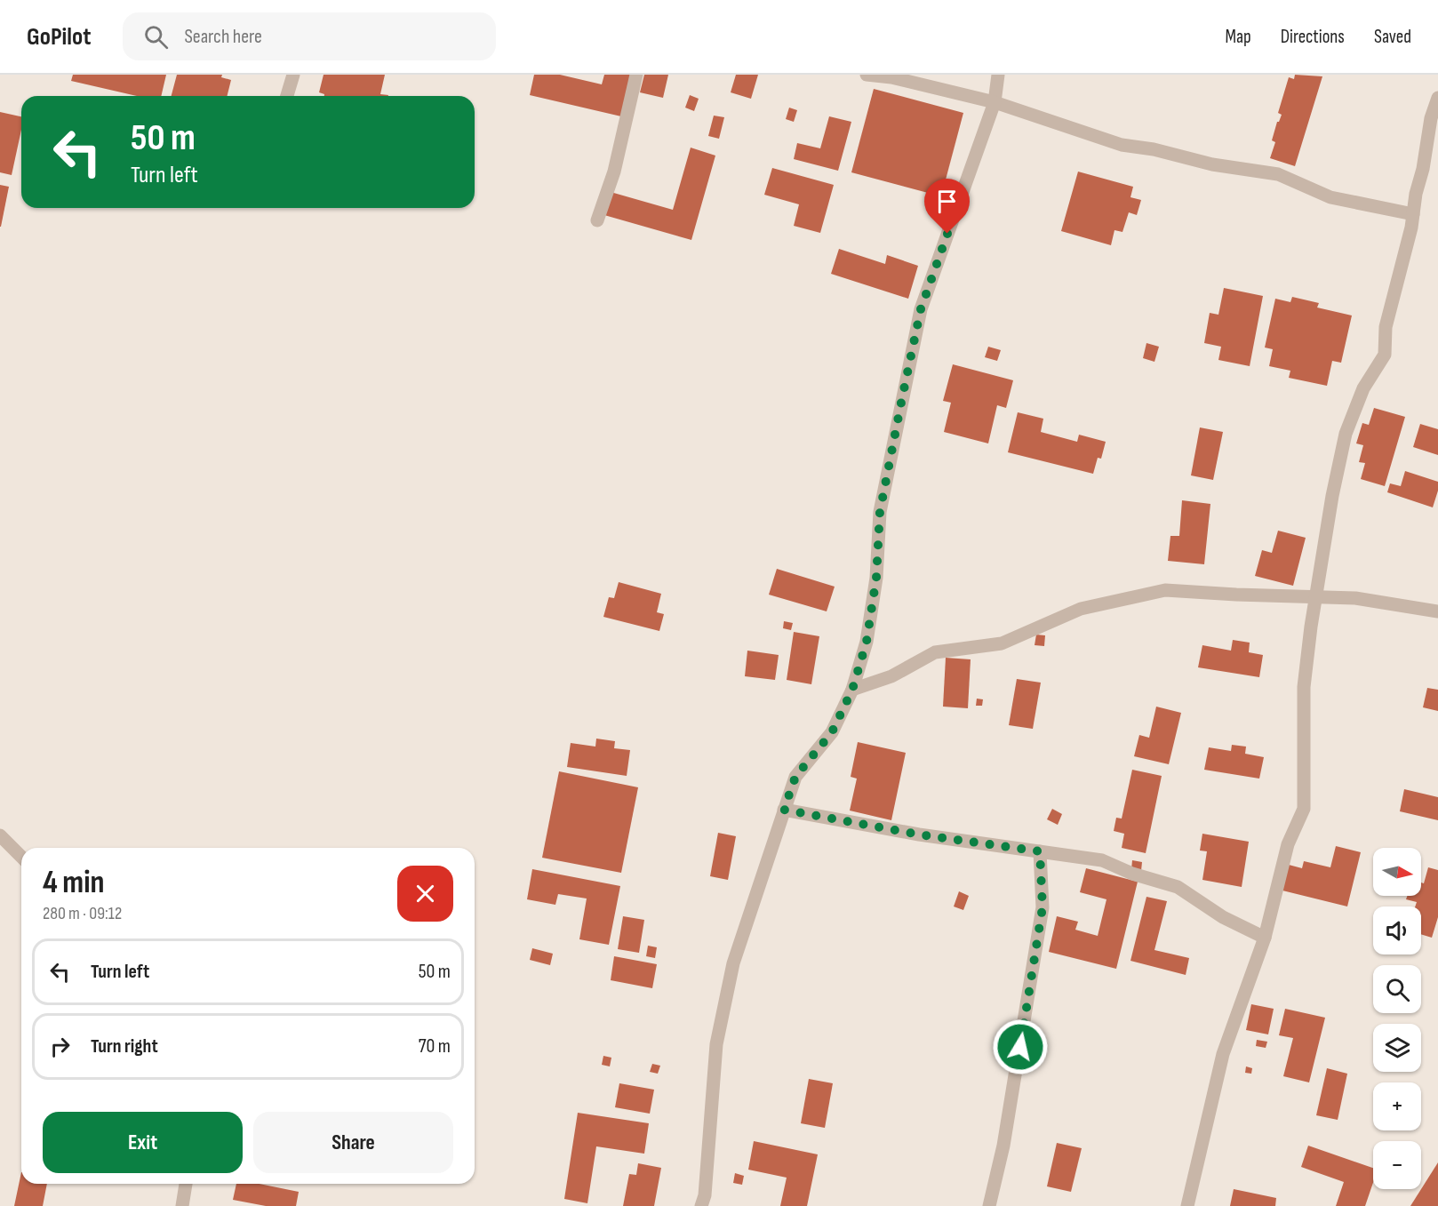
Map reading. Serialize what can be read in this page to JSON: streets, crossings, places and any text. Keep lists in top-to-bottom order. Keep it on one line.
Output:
{"north":"right","page":{"header":"GoPilot","search":"Search here","nav":["Map","Directions","Saved"],"turn":["50 m","Turn left"],"map_buttons":["+","−"],"heading":["4 min","280 m · 09:12"],"list":[{"name":"Turn left","value":"50 m"},{"name":"Turn right","value":"70 m"}],"buttons":["Exit","Share"]}}
